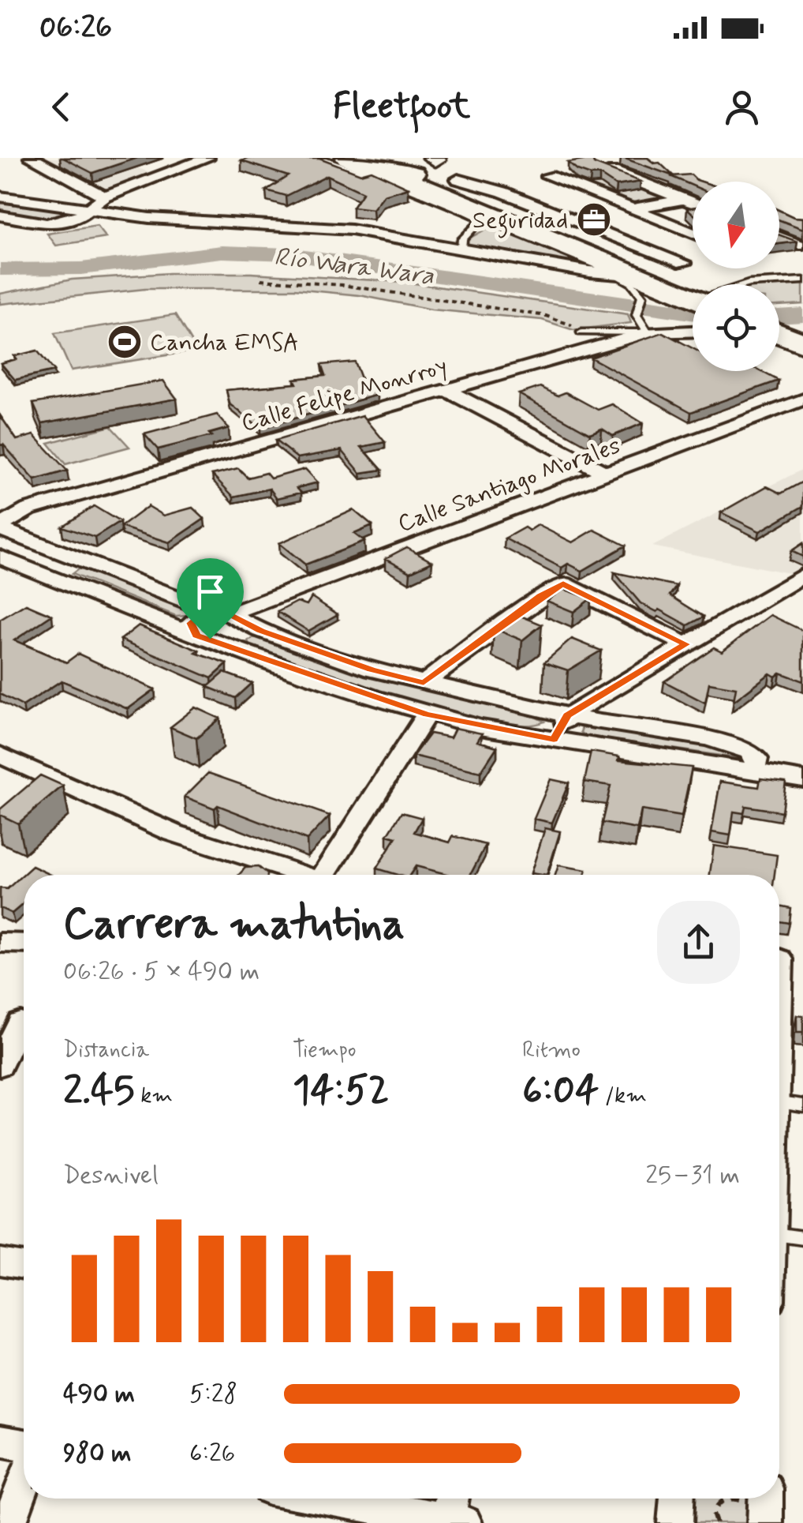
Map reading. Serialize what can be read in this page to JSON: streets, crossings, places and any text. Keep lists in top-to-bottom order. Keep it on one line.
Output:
{"streets":{"street":["Calle Felipe Monrroy","Calle Santiago Morales"]},"water":["Río Wara Wara"],"places":{"office":["Seguridad"],"sports":["Cancha EMSA"]},"north":"bottom","page":{"status":"06:26","header":"Fleetfoot","heading":["Carrera matutina","06:26 · 5 × 490 m"],"stats":[["Distancia","2.45 km"],["Tiempo","14:52"],["Ritmo","6:04 /km"]],"chart":["Desnivel","25–31 m"],"list":[{"name":"490 m","note":"5:28"},{"name":"980 m","note":"6:26"}]}}
